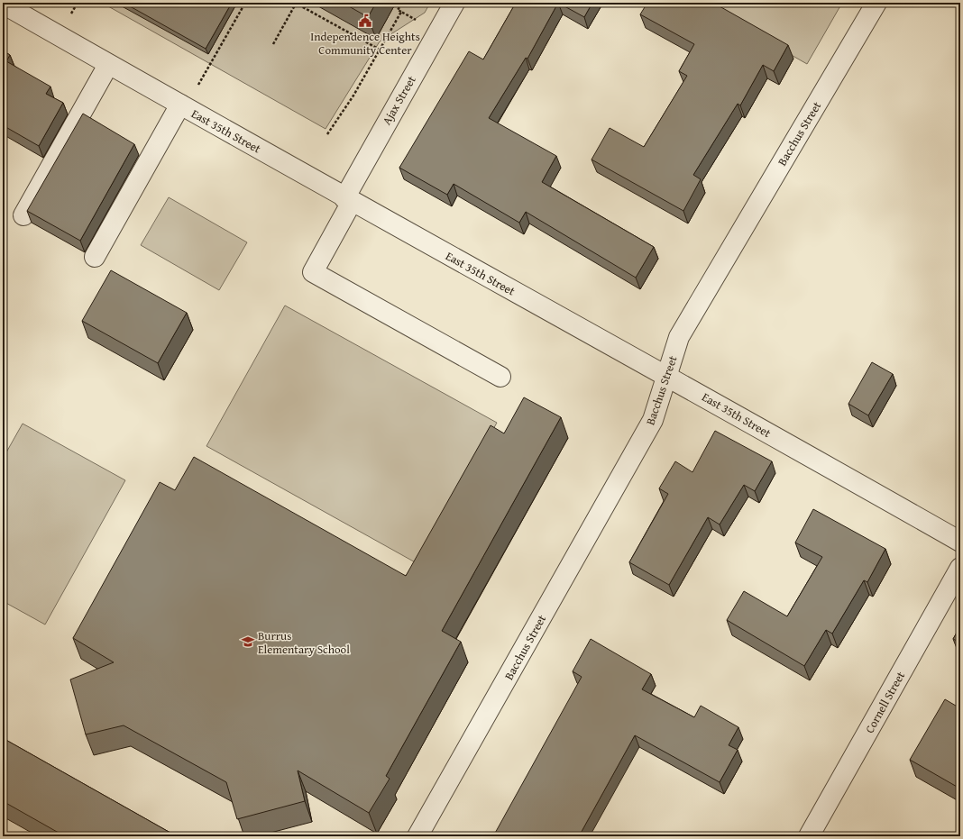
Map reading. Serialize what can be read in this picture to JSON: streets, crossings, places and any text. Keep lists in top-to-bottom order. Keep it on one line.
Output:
{"streets":{"street":["Ajax Street","East 35th Street","Bacchus Street","Cornell Street"]},"crossings":[["Ajax Street","East 35th Street"],["East 35th Street","Bacchus Street"]],"places":{"public building":["Independence Heights Community Center"],"school or university":["Burrus Elementary School"]}}
